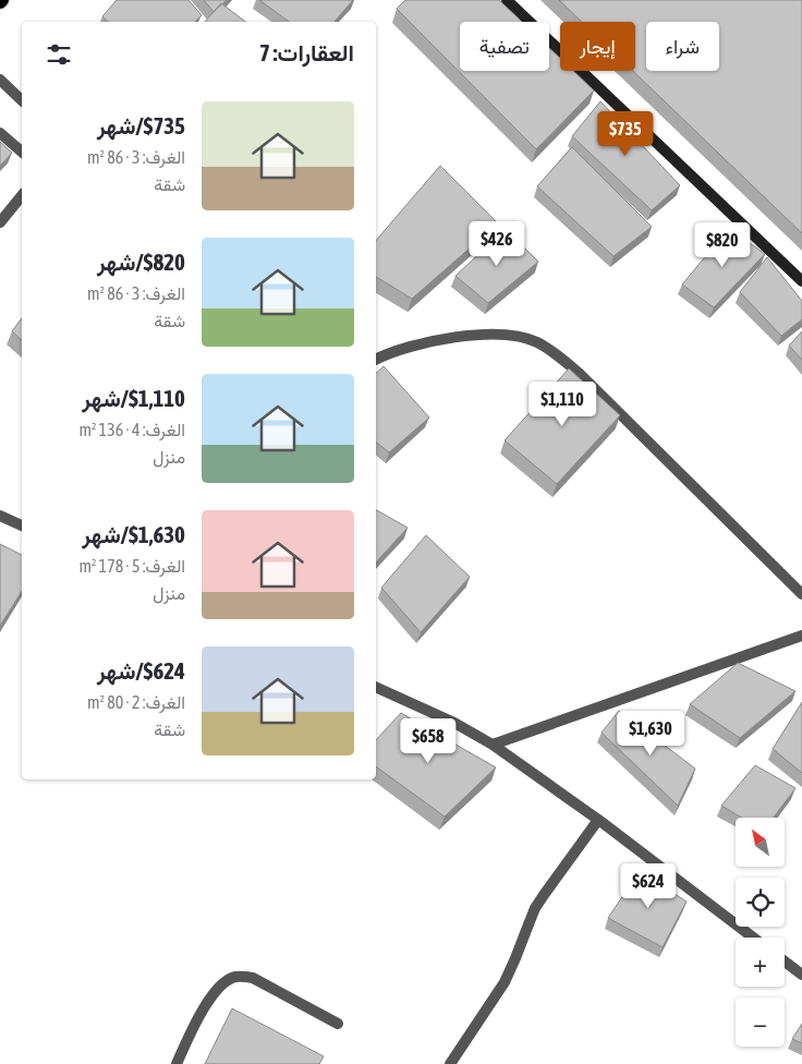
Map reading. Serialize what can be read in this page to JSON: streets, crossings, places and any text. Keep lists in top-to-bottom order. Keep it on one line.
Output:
{"north":"top left","page":{"chip":["شراء","إيجار","تصفية"],"heading":"العقارات: 7","list":[{"name":"$735/شهر","note":"الغرف: 3 · 86 m² · شقة"},{"name":"$820/شهر","note":"الغرف: 3 · 86 m² · شقة"},{"name":"$1,110/شهر","note":"الغرف: 4 · 136 m² · منزل"},{"name":"$1,630/شهر","note":"الغرف: 5 · 178 m² · منزل"},{"name":"$624/شهر","note":"الغرف: 2 · 80 m² · شقة"}],"price":["$735","$426","$820","$1,110","$1,630","$658","$624"],"map_buttons":["+","−"]}}
